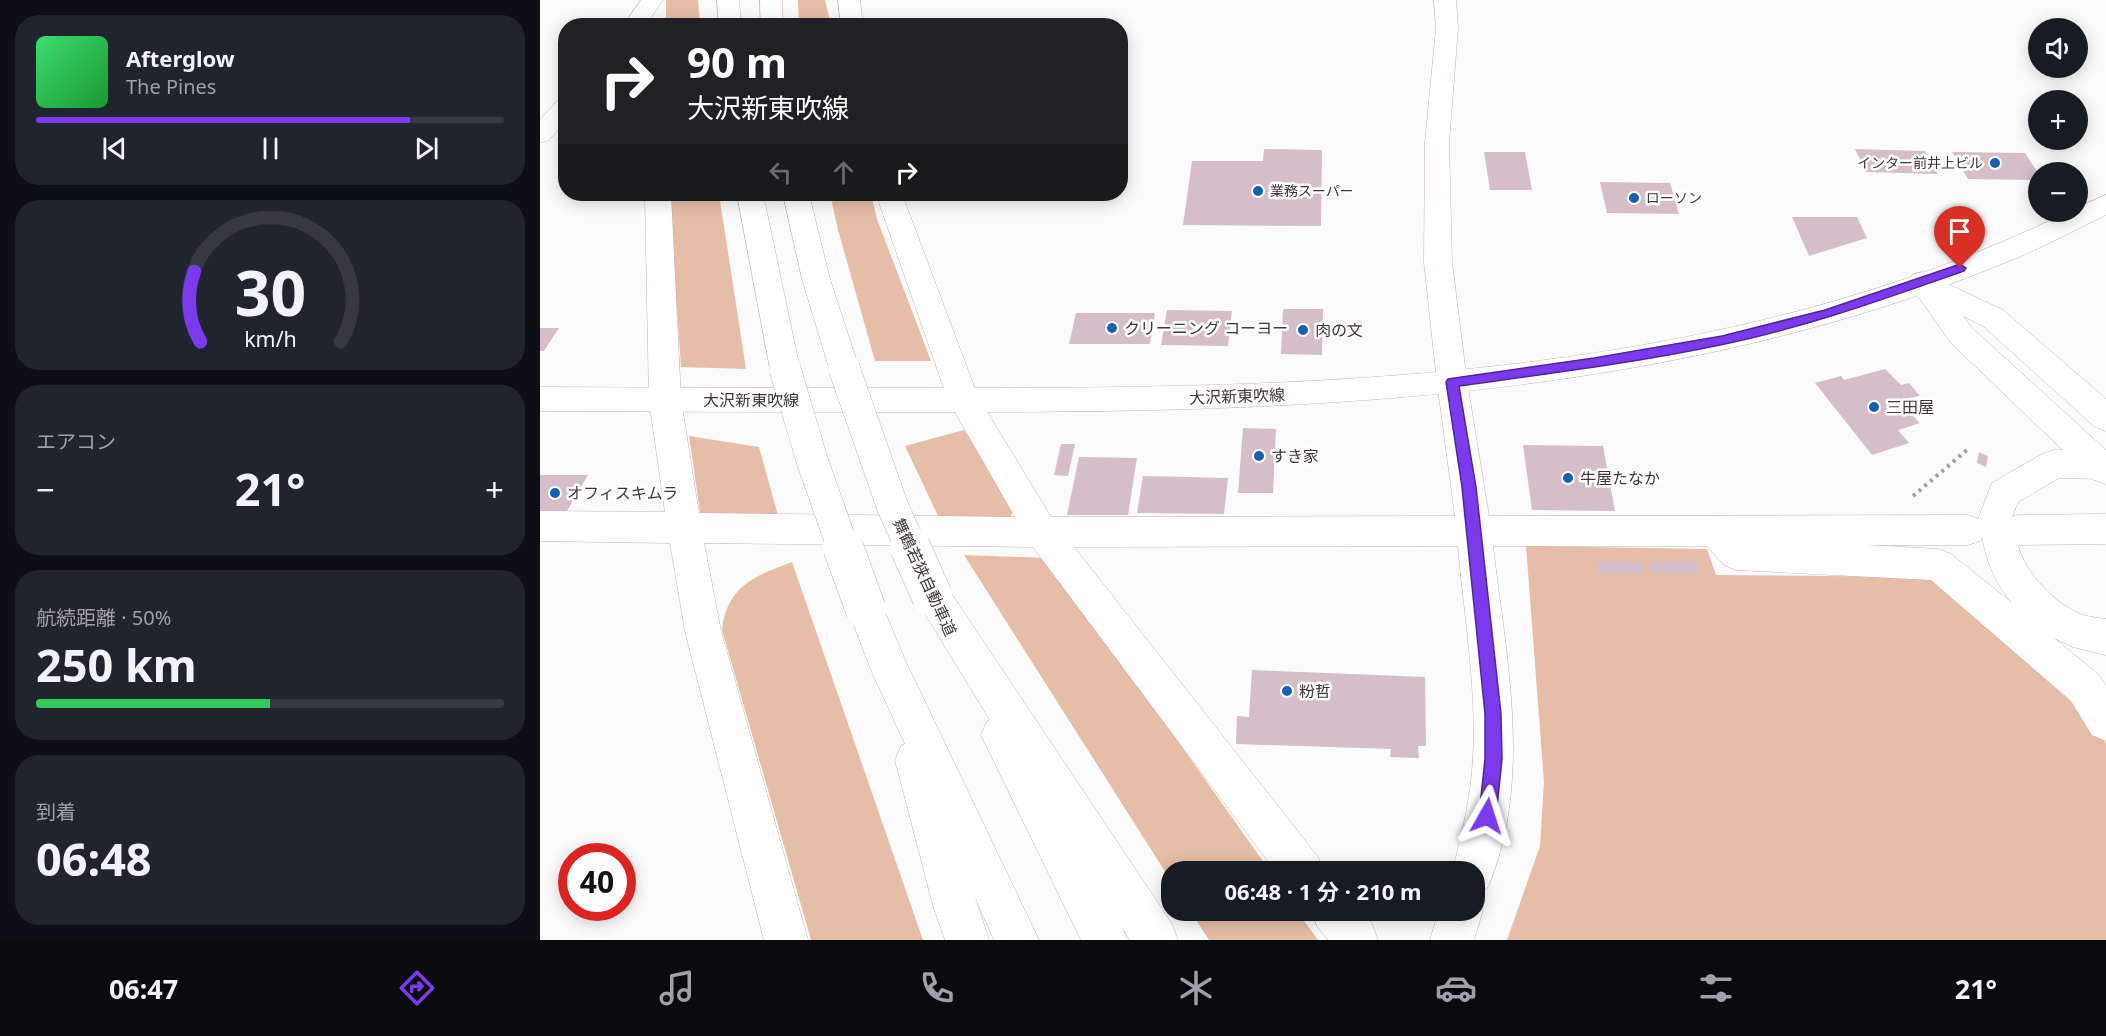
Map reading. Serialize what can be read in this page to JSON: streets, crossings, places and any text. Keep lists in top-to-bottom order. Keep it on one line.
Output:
{"streets":{"main road":["大沢新東吹線","舞鶴若狭自動車道"]},"places":["インター前井上ビル","業務スーパー","ローソン","クリーニング コーヨー","肉の文","三田屋","すき家","牛屋たなか","オフィスキムラ","粉哲"],"page":{"map_buttons":["+","−"],"turn":["90 m","大沢新東吹線"],"song":["Afterglow","The Pines"],"tile":["エアコン",["航続距離 · 50%","250 km"],["到着","06:48"]],"heat":["−","21°","+"],"limit":"40","trip":"06:48 · 1 分 · 210 m","tabs":["06:47","21°"],"gauge":["30","km/h"]}}
